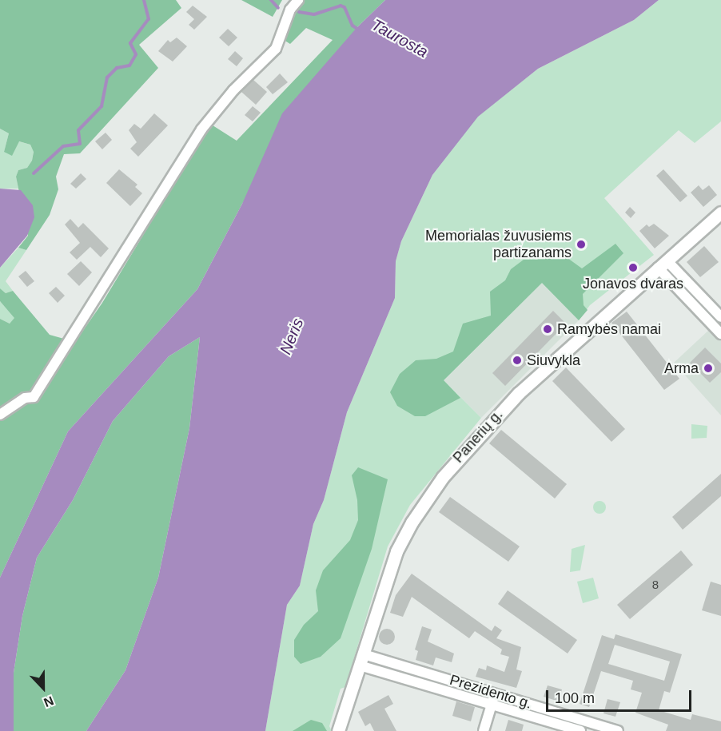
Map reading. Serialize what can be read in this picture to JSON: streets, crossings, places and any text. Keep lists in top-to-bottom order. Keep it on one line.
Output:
{"streets":{"street":["Panerių g.","Prezidento g."]},"crossings":[["Panerių g.","Prezidento g."]],"water":["Taurosta","Neris"],"places":["Memorialas žuvusiems partizanams","Jonavos dvaras","Ramybės namai","Siuvykla","Arma"],"house_numbers":["8"],"scale_bar":"100 m","north":"bottom"}
